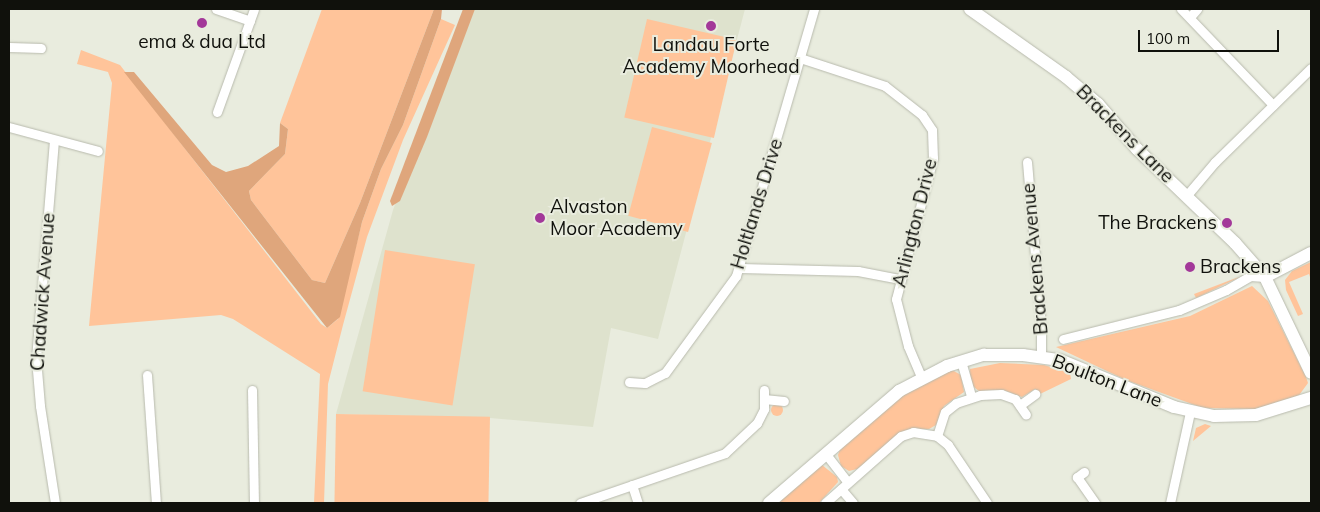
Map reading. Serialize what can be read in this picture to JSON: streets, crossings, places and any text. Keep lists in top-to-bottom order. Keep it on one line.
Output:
{"streets":{"street":["Brackens Lane","Holtlands Drive","Arlington Drive","Brackens Avenue","Chadwick Avenue","Boulton Lane"]},"crossings":[["Brackens Lane","Boulton Lane"],["Holtlands Drive","Arlington Drive"],["Arlington Drive","Boulton Lane"],["Brackens Avenue","Boulton Lane"]],"places":["ema & dua Ltd","Landau Forte Academy Moorhead","Alvaston Moor Academy","The Brackens","Brackens"],"scale_bar":"100 m"}
